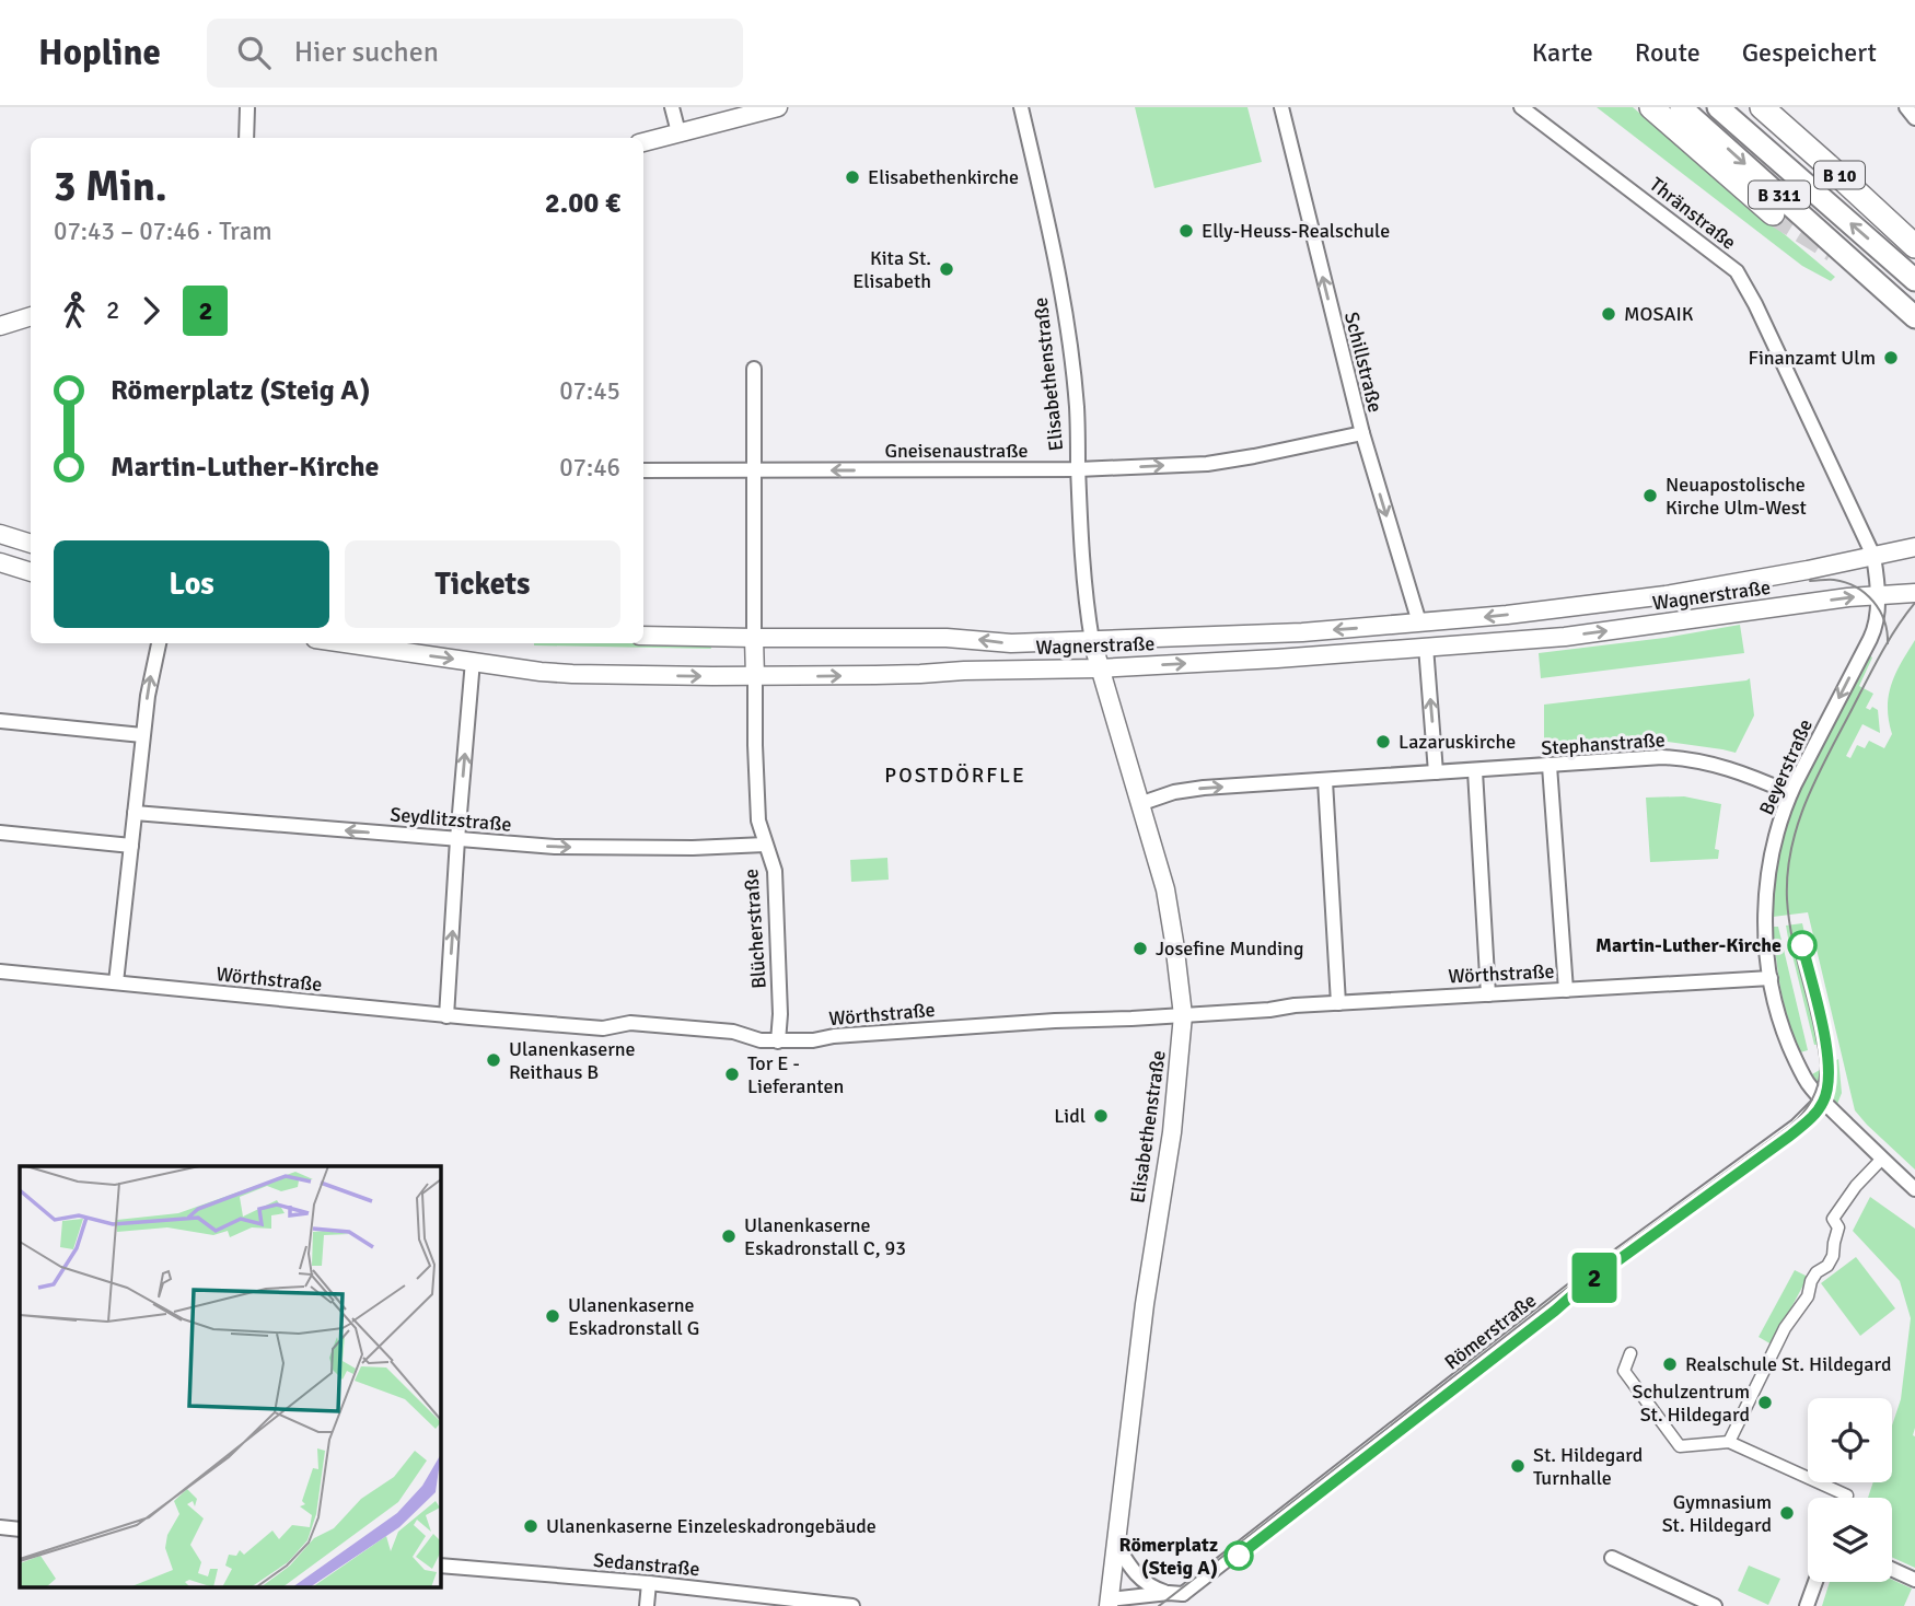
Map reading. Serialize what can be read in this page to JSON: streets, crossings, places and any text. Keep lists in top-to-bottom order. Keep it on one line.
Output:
{"streets":{"highway":["B 10"],"main road":["B 311"],"street":["Thränstraße","Schillstraße","Elisabethenstraße","Gneisenaustraße","Wagnerstraße","Stephanstraße","Beyerstraße","Seydlitzstraße","Blücherstraße","Wörthstraße","Römerstraße","Sedanstraße"]},"crossings":[["Thränstraße","Wagnerstraße"],["Schillstraße","Gneisenaustraße"],["Schillstraße","Wagnerstraße"],["Elisabethenstraße","Gneisenaustraße"],["Elisabethenstraße","Wagnerstraße"],["Elisabethenstraße","Stephanstraße"],["Elisabethenstraße","Wörthstraße"],["Wagnerstraße","Beyerstraße"],["Wagnerstraße","Blücherstraße"],["Stephanstraße","Beyerstraße"],["Beyerstraße","Wörthstraße"],["Beyerstraße","Römerstraße"],["Seydlitzstraße","Blücherstraße"],["Blücherstraße","Wörthstraße"]],"districts":["POSTDÖRFLE"],"places":["Elisabethenkirche","Elly-Heuss-Realschule","Kita St. Elisabeth","MOSAIK","Finanzamt Ulm","Neuapostolische Kirche Ulm-West","Lazaruskirche","Martin-Luther-Kirche","Josefine Munding","Ulanenkaserne Reithaus B","Tor E - Lieferanten","Lidl","Ulanenkaserne Eskadronstall C, 93","Ulanenkaserne Eskadronstall G","Realschule St. Hildegard","Schulzentrum St. Hildegard","St. Hildegard Turnhalle","Gymnasium St. Hildegard","Ulanenkaserne Einzeleskadrongebäude","Römerplatz (Steig A)"],"lines":["tram line 2"],"page":{"header":"Hopline","search":"Hier suchen","nav":["Karte","Route","Gespeichert"],"on_map":"2","heading":["3 Min.","07:43 – 07:46 · Tram","2.00 €"],"legs":["2","2"],"list":[{"name":"Römerplatz (Steig A)","value":"07:45"},{"name":"Martin-Luther-Kirche","value":"07:46"}],"buttons":["Los","Tickets"]}}
